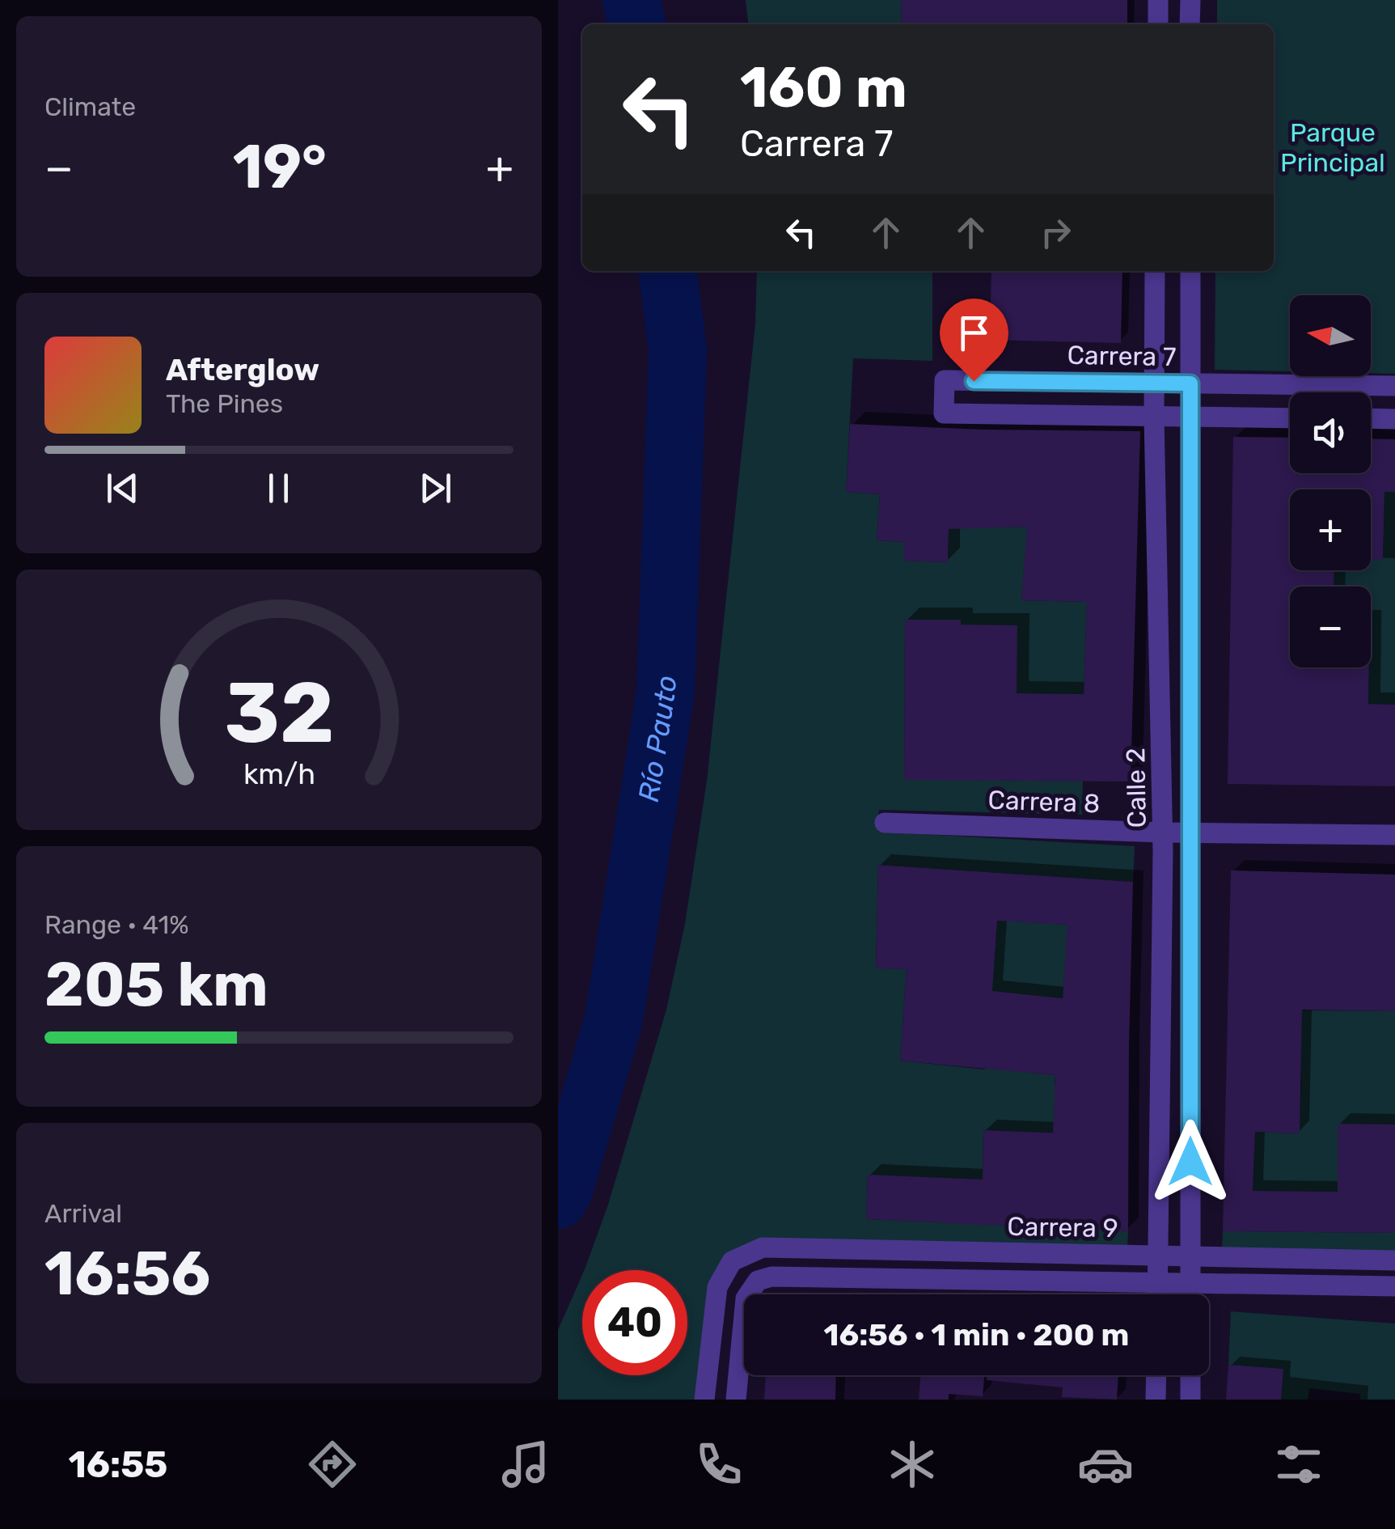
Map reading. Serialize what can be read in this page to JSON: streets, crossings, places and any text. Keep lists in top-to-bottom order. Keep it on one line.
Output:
{"streets":{"street":["Carrera 7","Calle 2","Carrera 8","Carrera 9"]},"crossings":[["Carrera 7","Calle 2"],["Calle 2","Carrera 8"],["Calle 2","Carrera 9"]],"water":["Río Pauto"],"parks":["Parque Principal"],"north":"left","page":{"tile":["Climate",["Range · 41%","205 km"],["Arrival","16:56"]],"turn":["160 m","Carrera 7"],"heat":["−","19°","+"],"map_buttons":["+","−"],"song":["Afterglow","The Pines"],"limit":"40","trip":"16:56 · 1 min · 200 m","tabs":"16:55","gauge":["32","km/h"]}}
